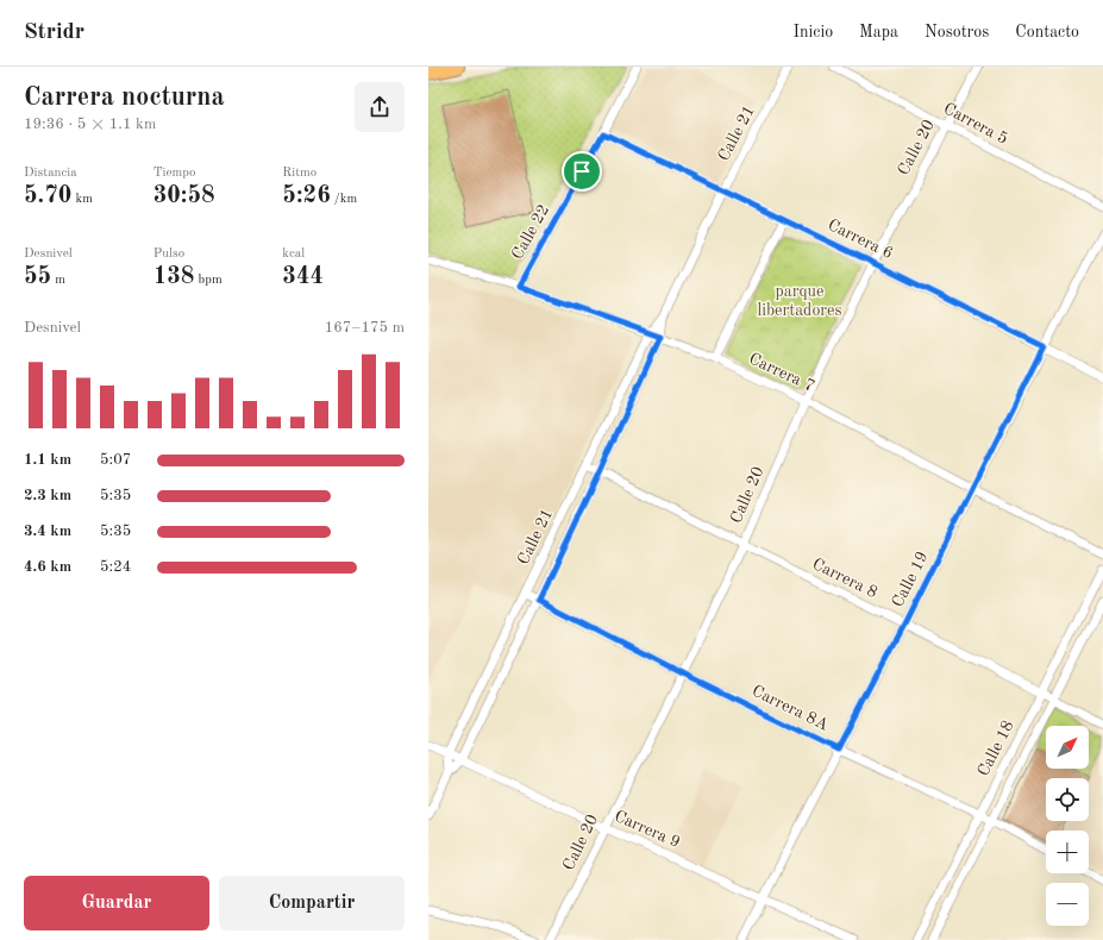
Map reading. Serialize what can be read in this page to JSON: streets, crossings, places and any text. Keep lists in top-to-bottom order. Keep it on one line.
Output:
{"streets":{"street":["Carrera 5","Calle 21","Calle 20","Calle 22","Carrera 6","Carrera 7","Carrera 8","Calle 19","Carrera 8A","Calle 18","Carrera 9"]},"crossings":[["Carrera 5","Calle 20"],["Calle 21","Carrera 6"],["Calle 21","Carrera 7"],["Calle 21","Carrera 8"],["Calle 21","Carrera 8A"],["Calle 21","Carrera 9"],["Calle 20","Carrera 6"],["Calle 20","Carrera 7"],["Calle 20","Carrera 8"],["Calle 20","Carrera 8A"],["Calle 20","Carrera 9"],["Calle 22","Carrera 6"],["Calle 22","Carrera 7"],["Carrera 6","Calle 19"],["Carrera 7","Calle 19"],["Carrera 8","Calle 19"],["Carrera 8","Calle 18"],["Calle 19","Carrera 8A"],["Calle 19","Carrera 9"],["Carrera 8A","Calle 18"]],"parks":["parque libertadores"],"north":"top right","page":{"header":"Stridr","nav":["Inicio","Mapa","Nosotros","Contacto"],"heading":["Carrera nocturna","19:36 · 5 × 1.1 km"],"stats":[["Distancia","5.70 km"],["Tiempo","30:58"],["Ritmo","5:26 /km"],["Desnivel","55 m"],["Pulso","138 bpm"],["kcal","344"]],"chart":["Desnivel","167–175 m"],"list":[{"name":"1.1 km","note":"5:07"},{"name":"2.3 km","note":"5:35"},{"name":"3.4 km","note":"5:35"},{"name":"4.6 km","note":"5:24"}],"map_buttons":["+","−"],"buttons":["Guardar","Compartir"]}}
